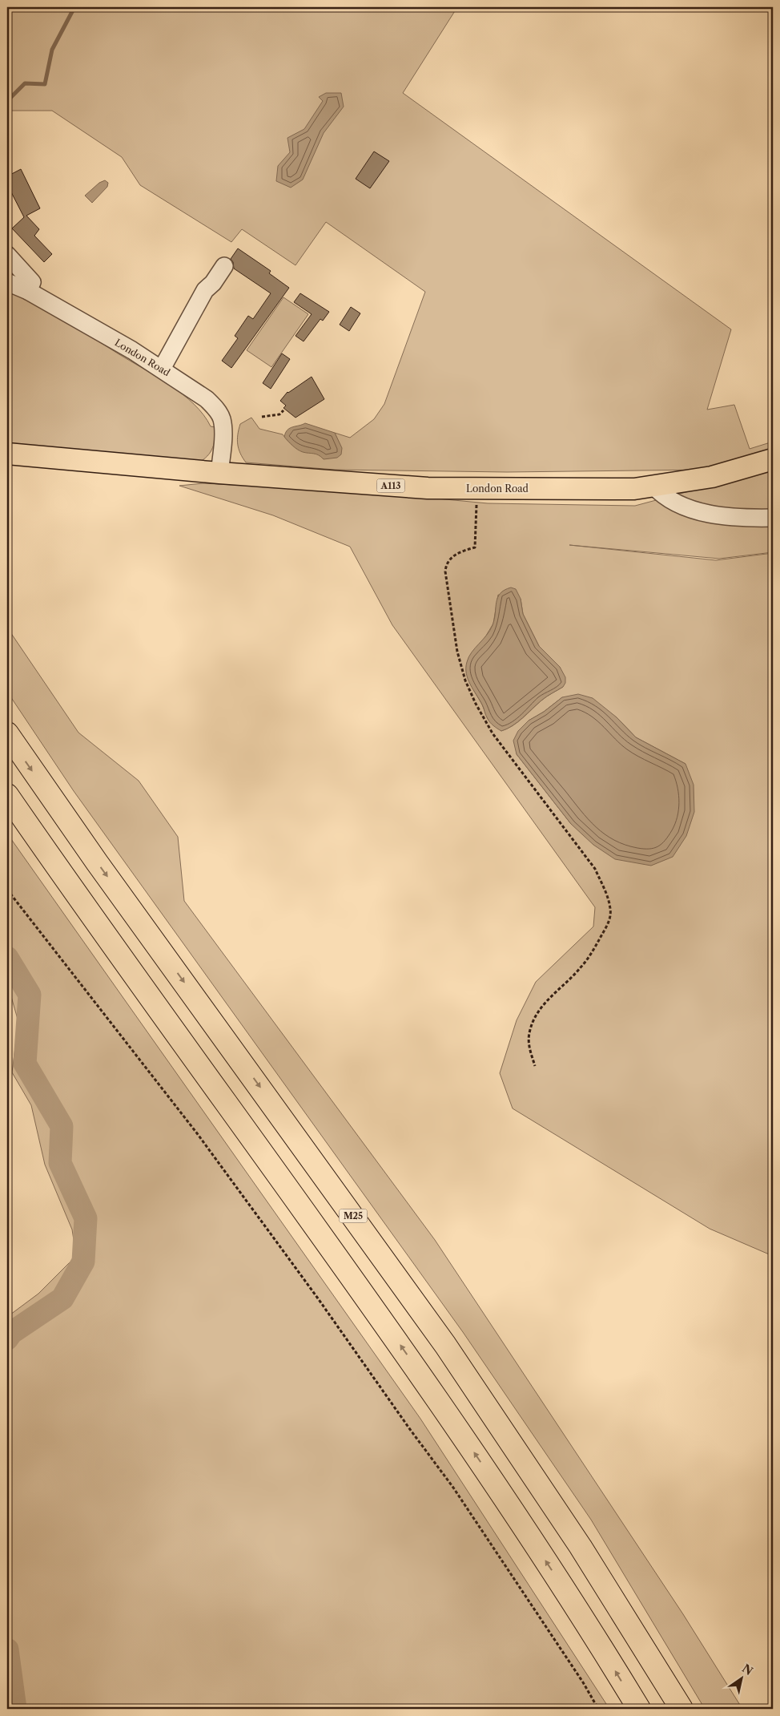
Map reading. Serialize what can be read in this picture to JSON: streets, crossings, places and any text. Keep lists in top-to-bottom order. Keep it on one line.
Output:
{"streets":{"highway":["M25"],"main road":["London Road","A113"]},"north":"top right"}
